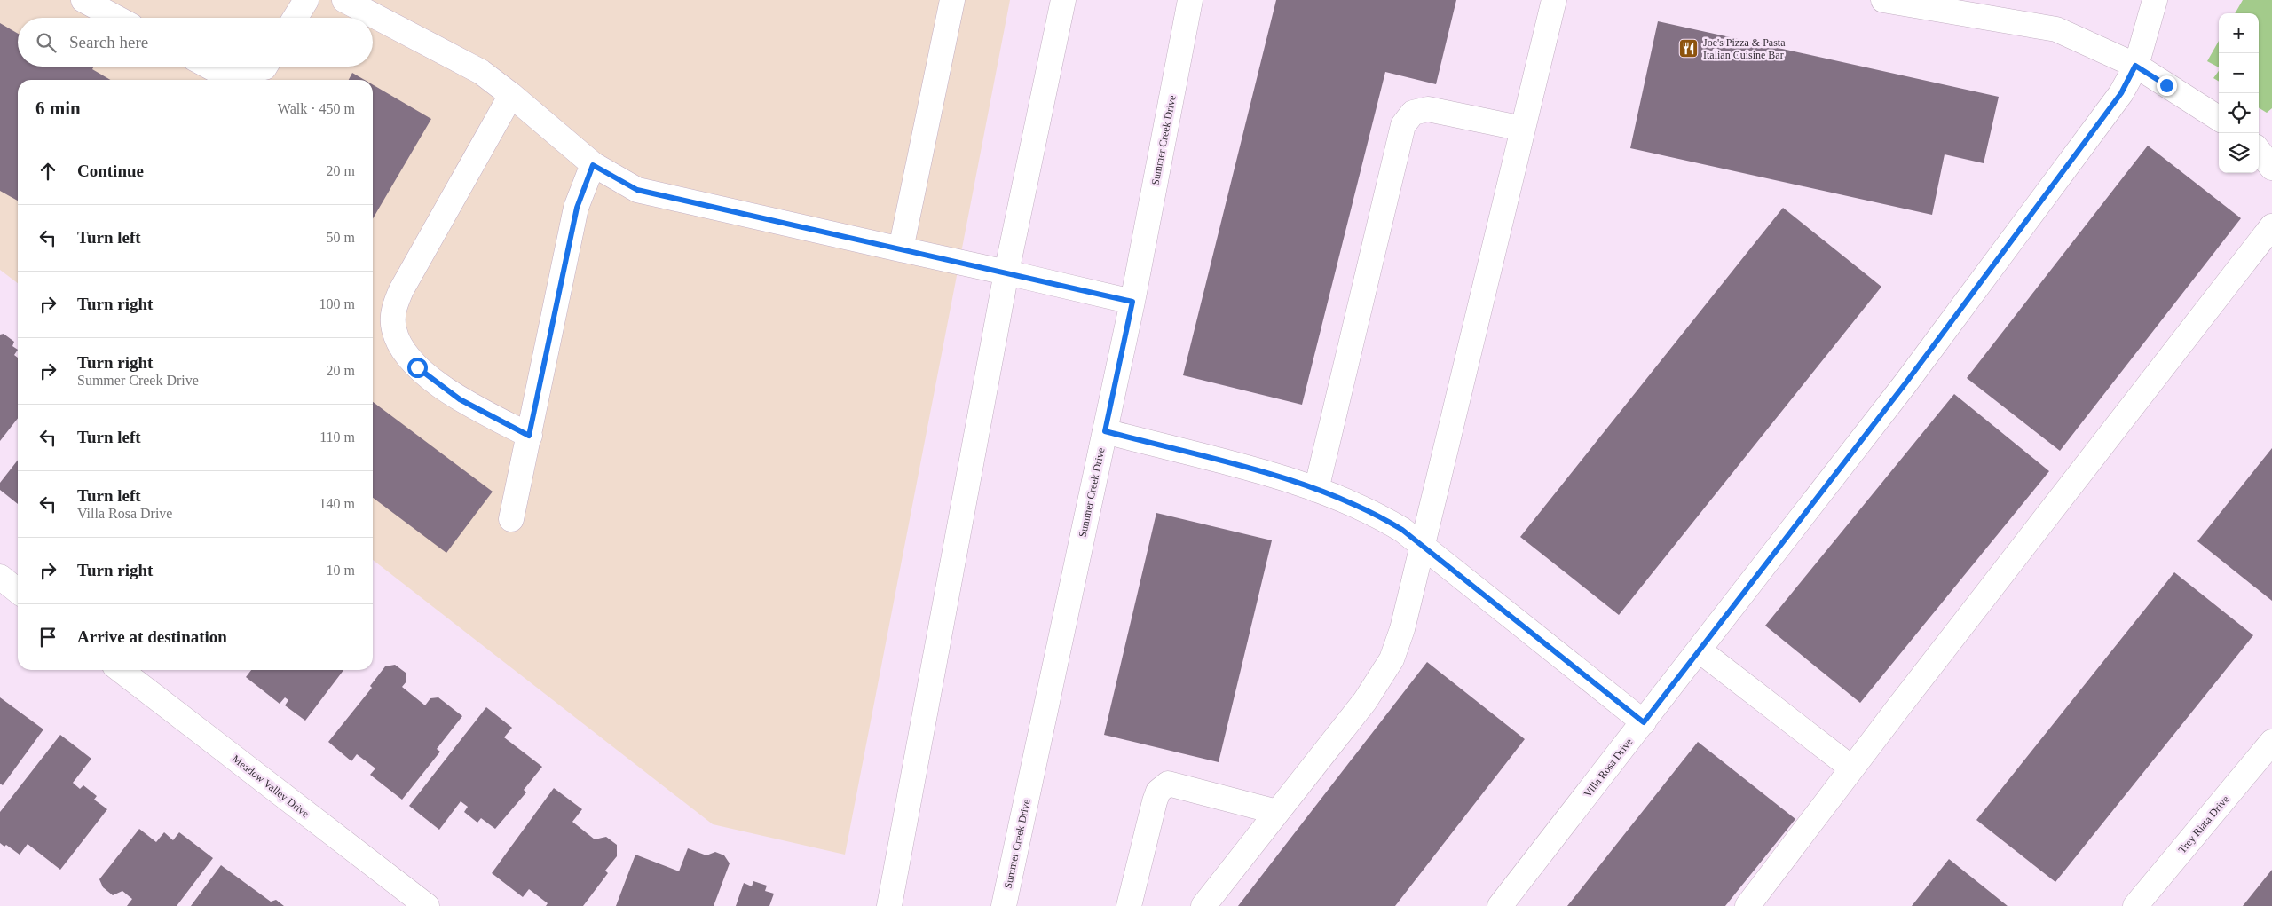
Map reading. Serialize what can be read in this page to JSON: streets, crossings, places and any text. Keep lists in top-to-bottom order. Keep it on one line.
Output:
{"streets":{"main road":["Summer Creek Drive","Villa Rosa Drive","Meadow Valley Drive","Trey Riata Drive"]},"places":{"restaurant":["Joe's Pizza & Pasta Italian Cuisine Bar"]},"page":{"map_buttons":["+","−"],"search":"Search here","heading":["6 min","Walk · 450 m"],"list":[["Continue","20 m"],["Turn left","50 m"],["Turn right","100 m"],["Turn right","Summer Creek Drive","20 m"],["Turn left","110 m"],["Turn left","Villa Rosa Drive","140 m"],["Turn right","10 m"],"Arrive at destination"]}}
